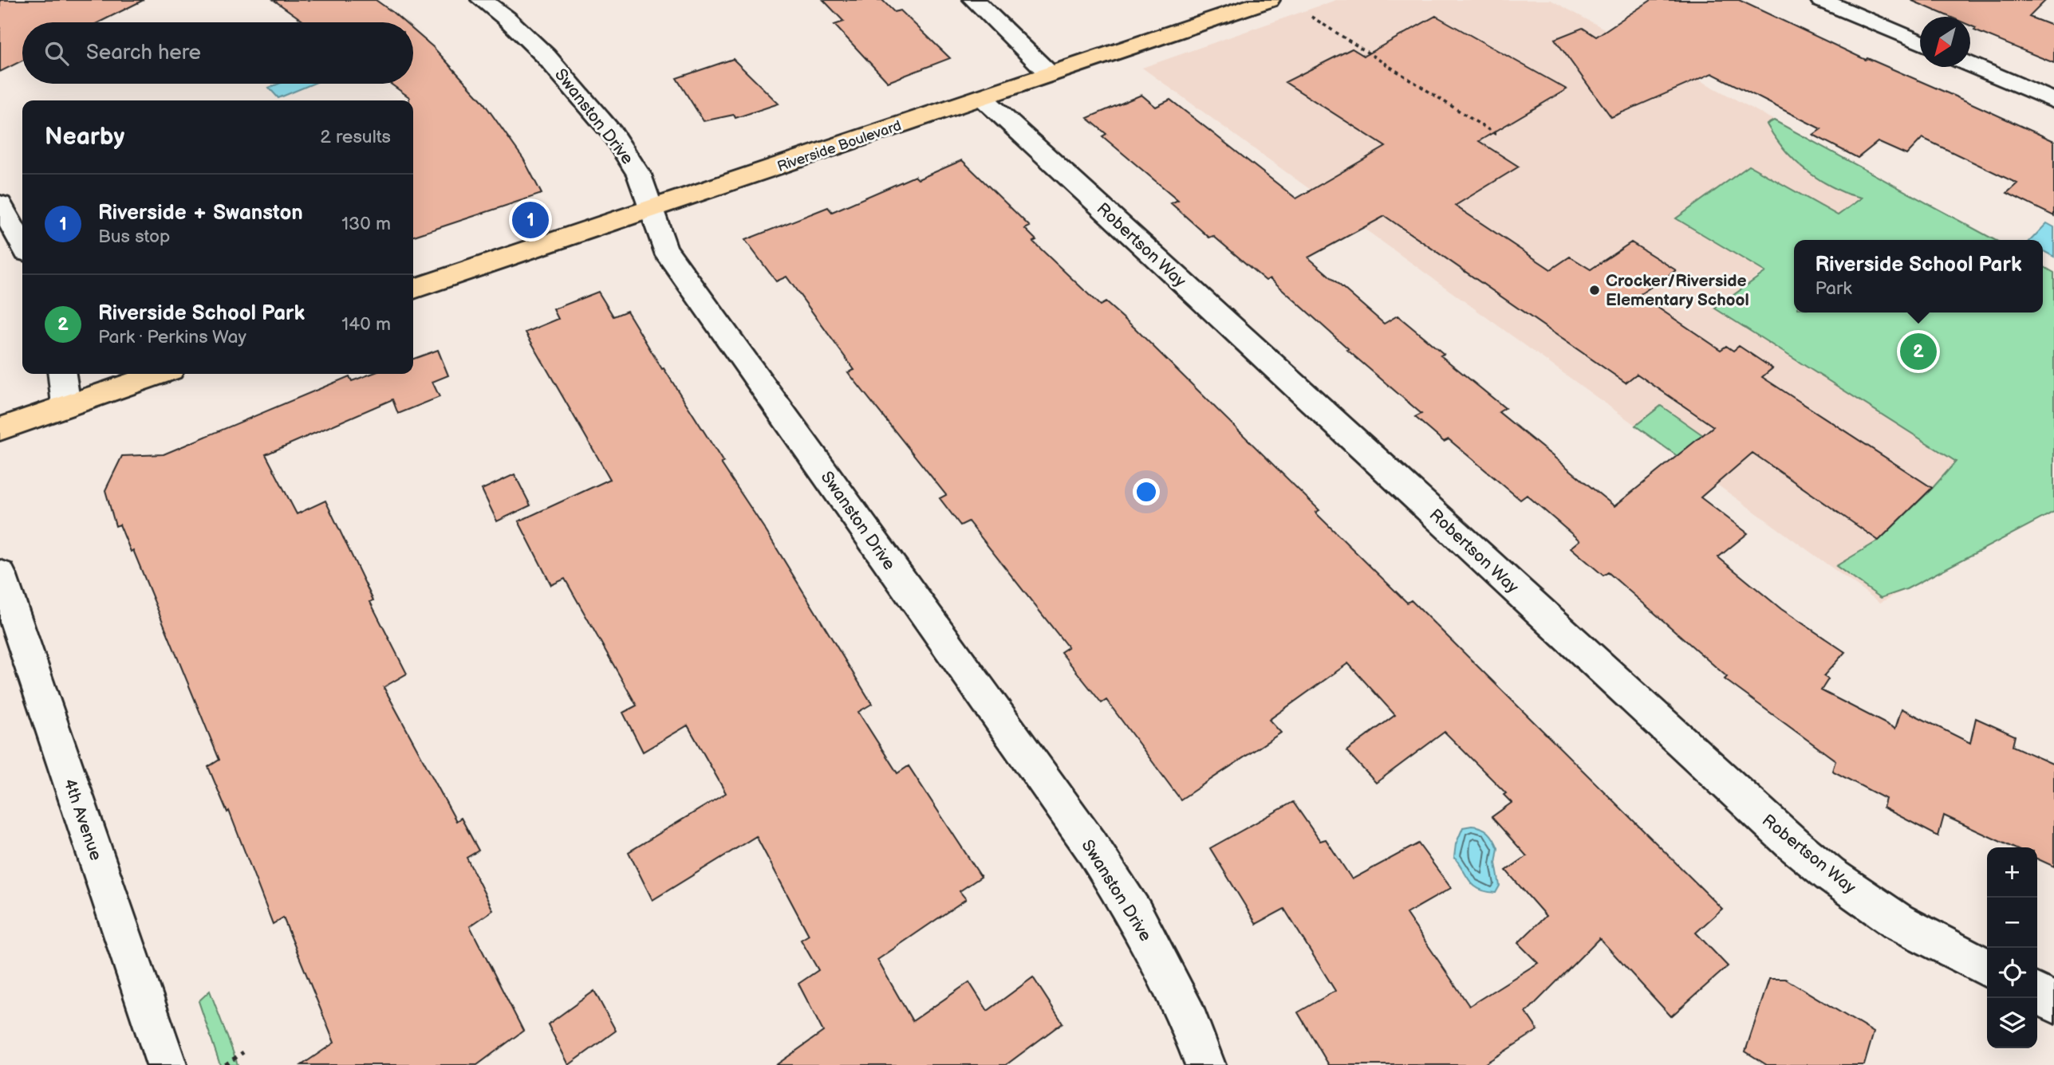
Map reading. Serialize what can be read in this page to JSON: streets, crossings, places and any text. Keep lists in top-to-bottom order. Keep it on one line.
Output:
{"streets":{"main road":["Riverside Boulevard"],"street":["Swanston Drive","Robertson Way","4th Avenue"]},"crossings":[["Swanston Drive","Riverside Boulevard"],["Riverside Boulevard","Robertson Way"]],"places":["Crocker/Riverside Elementary School"],"north":"bottom left","page":{"search":"Search here","heading":["Nearby","2 results"],"list":[{"mark":"1","name":"Riverside + Swanston","note":"Bus stop","value":"130 m"},{"mark":"2","name":"Riverside School Park","note":"Park · Perkins Way","value":"140 m"}],"pins":["1","2"],"popup":["Riverside School Park","Park"],"map_buttons":["+","−"]}}
